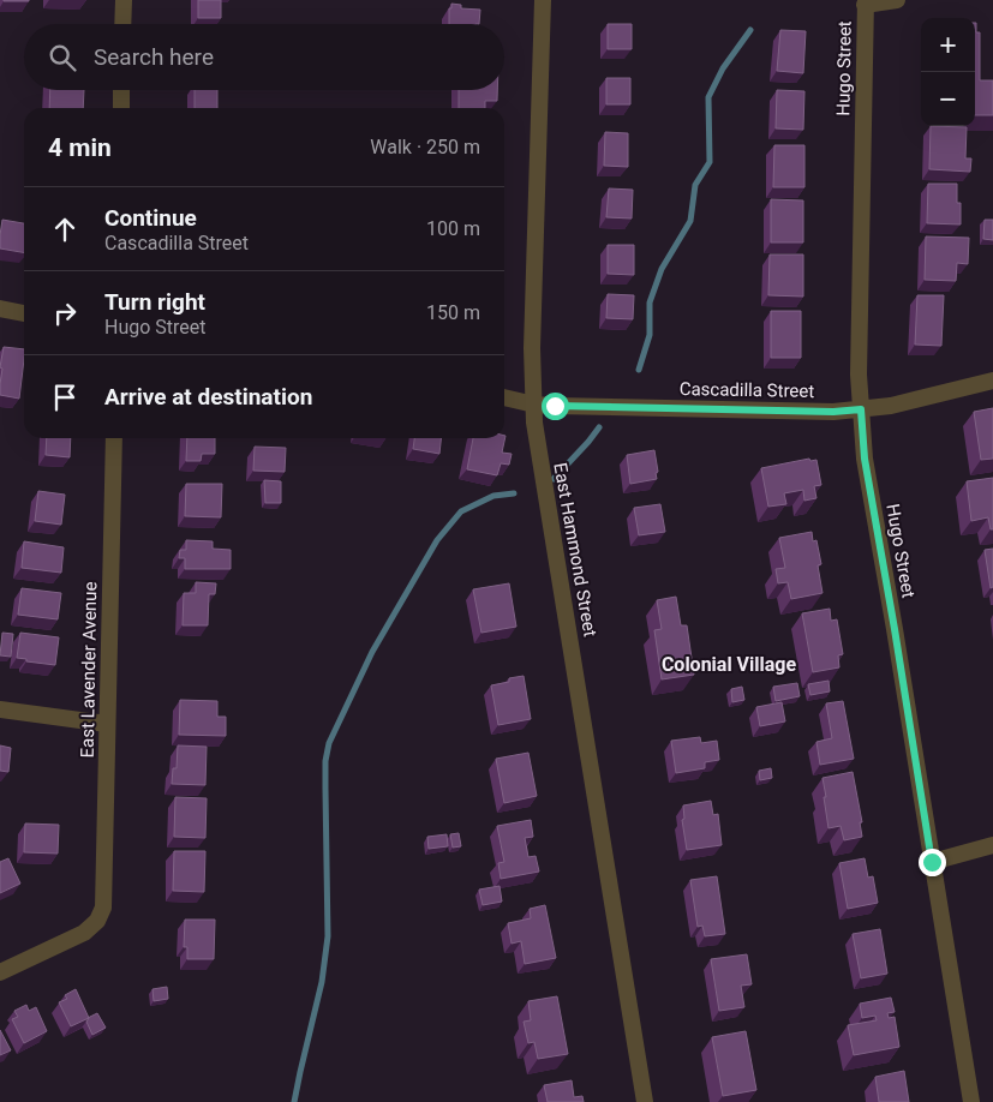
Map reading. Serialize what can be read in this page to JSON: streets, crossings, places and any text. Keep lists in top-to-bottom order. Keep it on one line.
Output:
{"streets":{"street":["Hugo Street","Cascadilla Street","East Hammond Street","East Lavender Avenue"]},"crossings":[["Hugo Street","Cascadilla Street"],["Cascadilla Street","East Hammond Street"]],"districts":["Colonial Village"],"page":{"map_buttons":["+","−"],"search":"Search here","heading":["4 min","Walk · 250 m"],"list":[["Continue","Cascadilla Street","100 m"],["Turn right","Hugo Street","150 m"],"Arrive at destination"]}}
